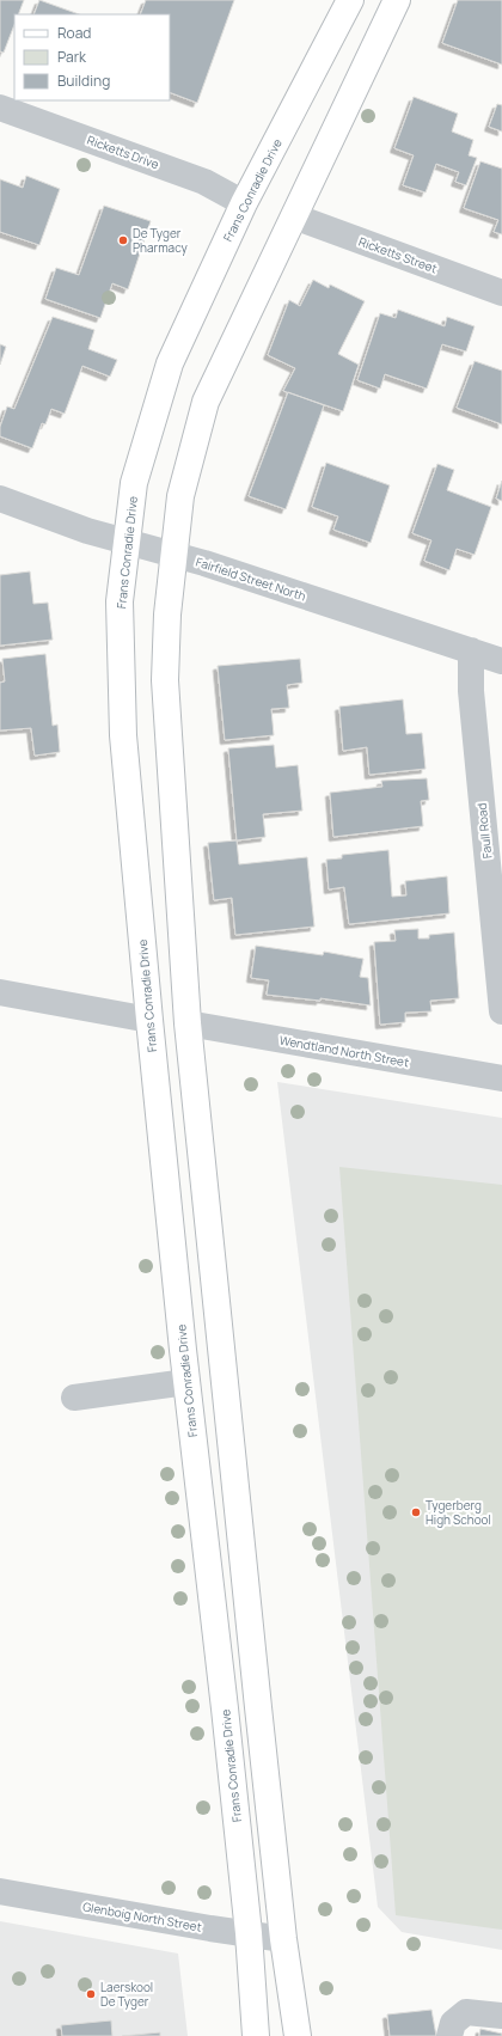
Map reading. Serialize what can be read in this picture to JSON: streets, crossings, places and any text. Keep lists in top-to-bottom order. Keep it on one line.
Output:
{"streets":{"main road":["Frans Conradie Drive"],"street":["Ricketts Drive","Ricketts Street","Fairfield Street North","Faull Road","Wendtland North Street","Glenboig North Street"]},"crossings":[["Ricketts Drive","Frans Conradie Drive"],["Frans Conradie Drive","Fairfield Street North"],["Frans Conradie Drive","Glenboig North Street"],["Fairfield Street North","Faull Road"]],"places":["De Tyger Pharmacy","Tygerberg High School","Laerskool De Tyger"],"legend":["Road","Park","Building"]}
